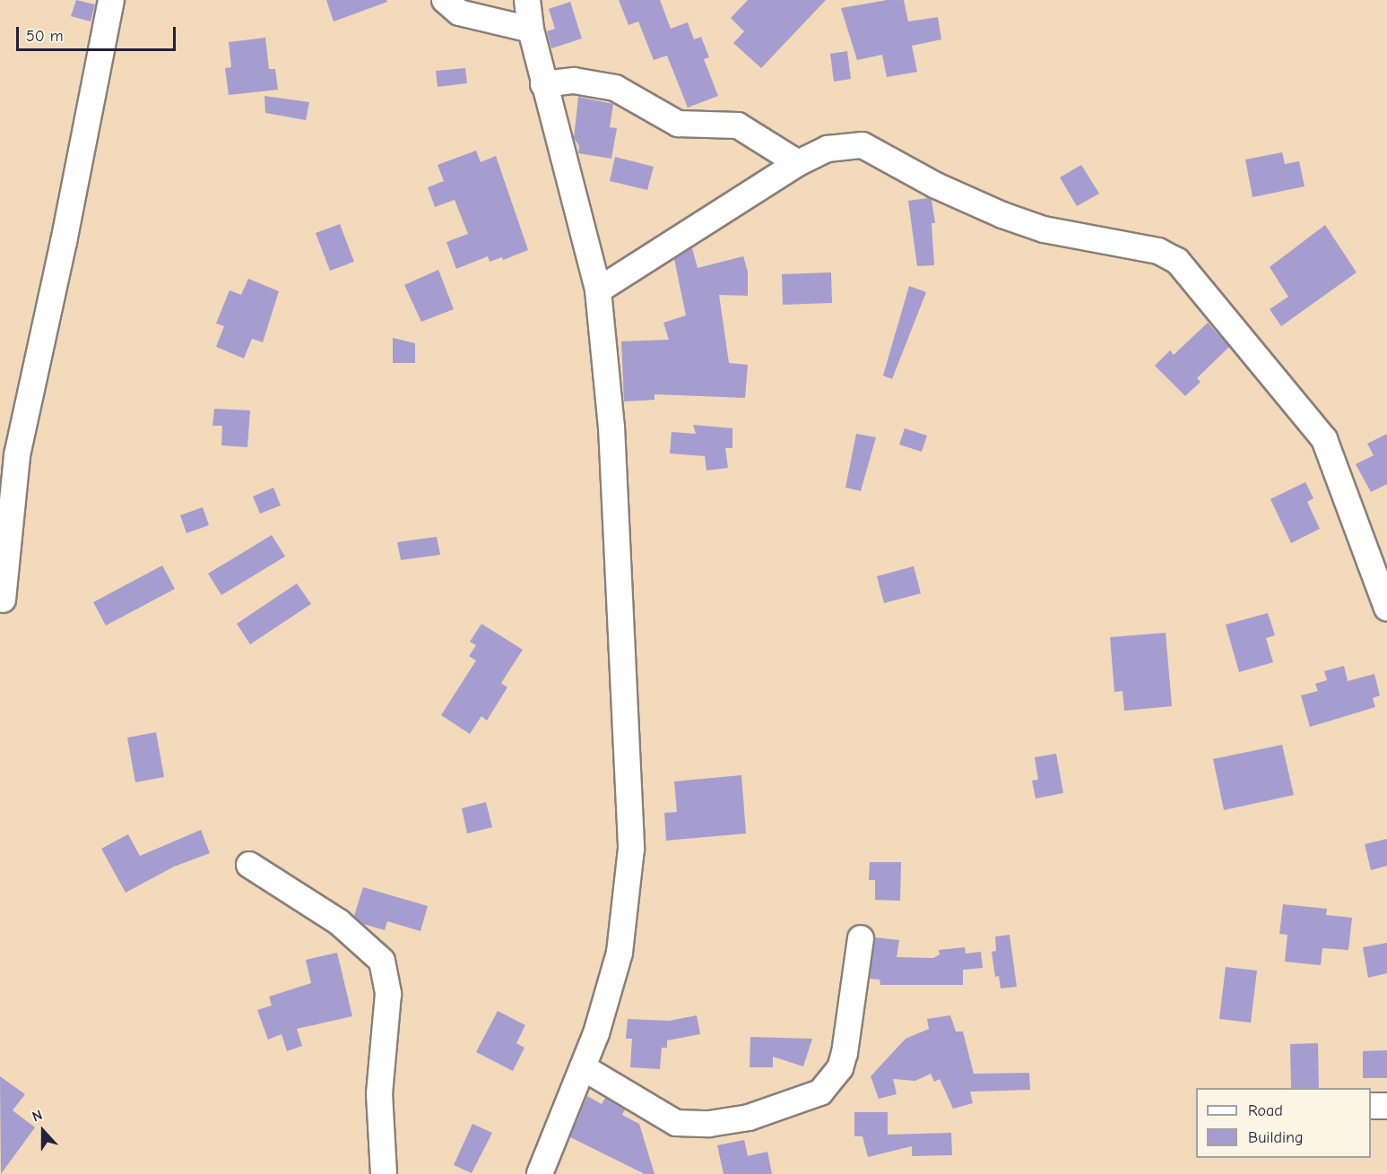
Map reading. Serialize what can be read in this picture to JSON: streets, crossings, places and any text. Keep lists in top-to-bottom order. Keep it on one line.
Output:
{"legend":["Road","Building"],"scale_bar":"50 m","north":"top"}
